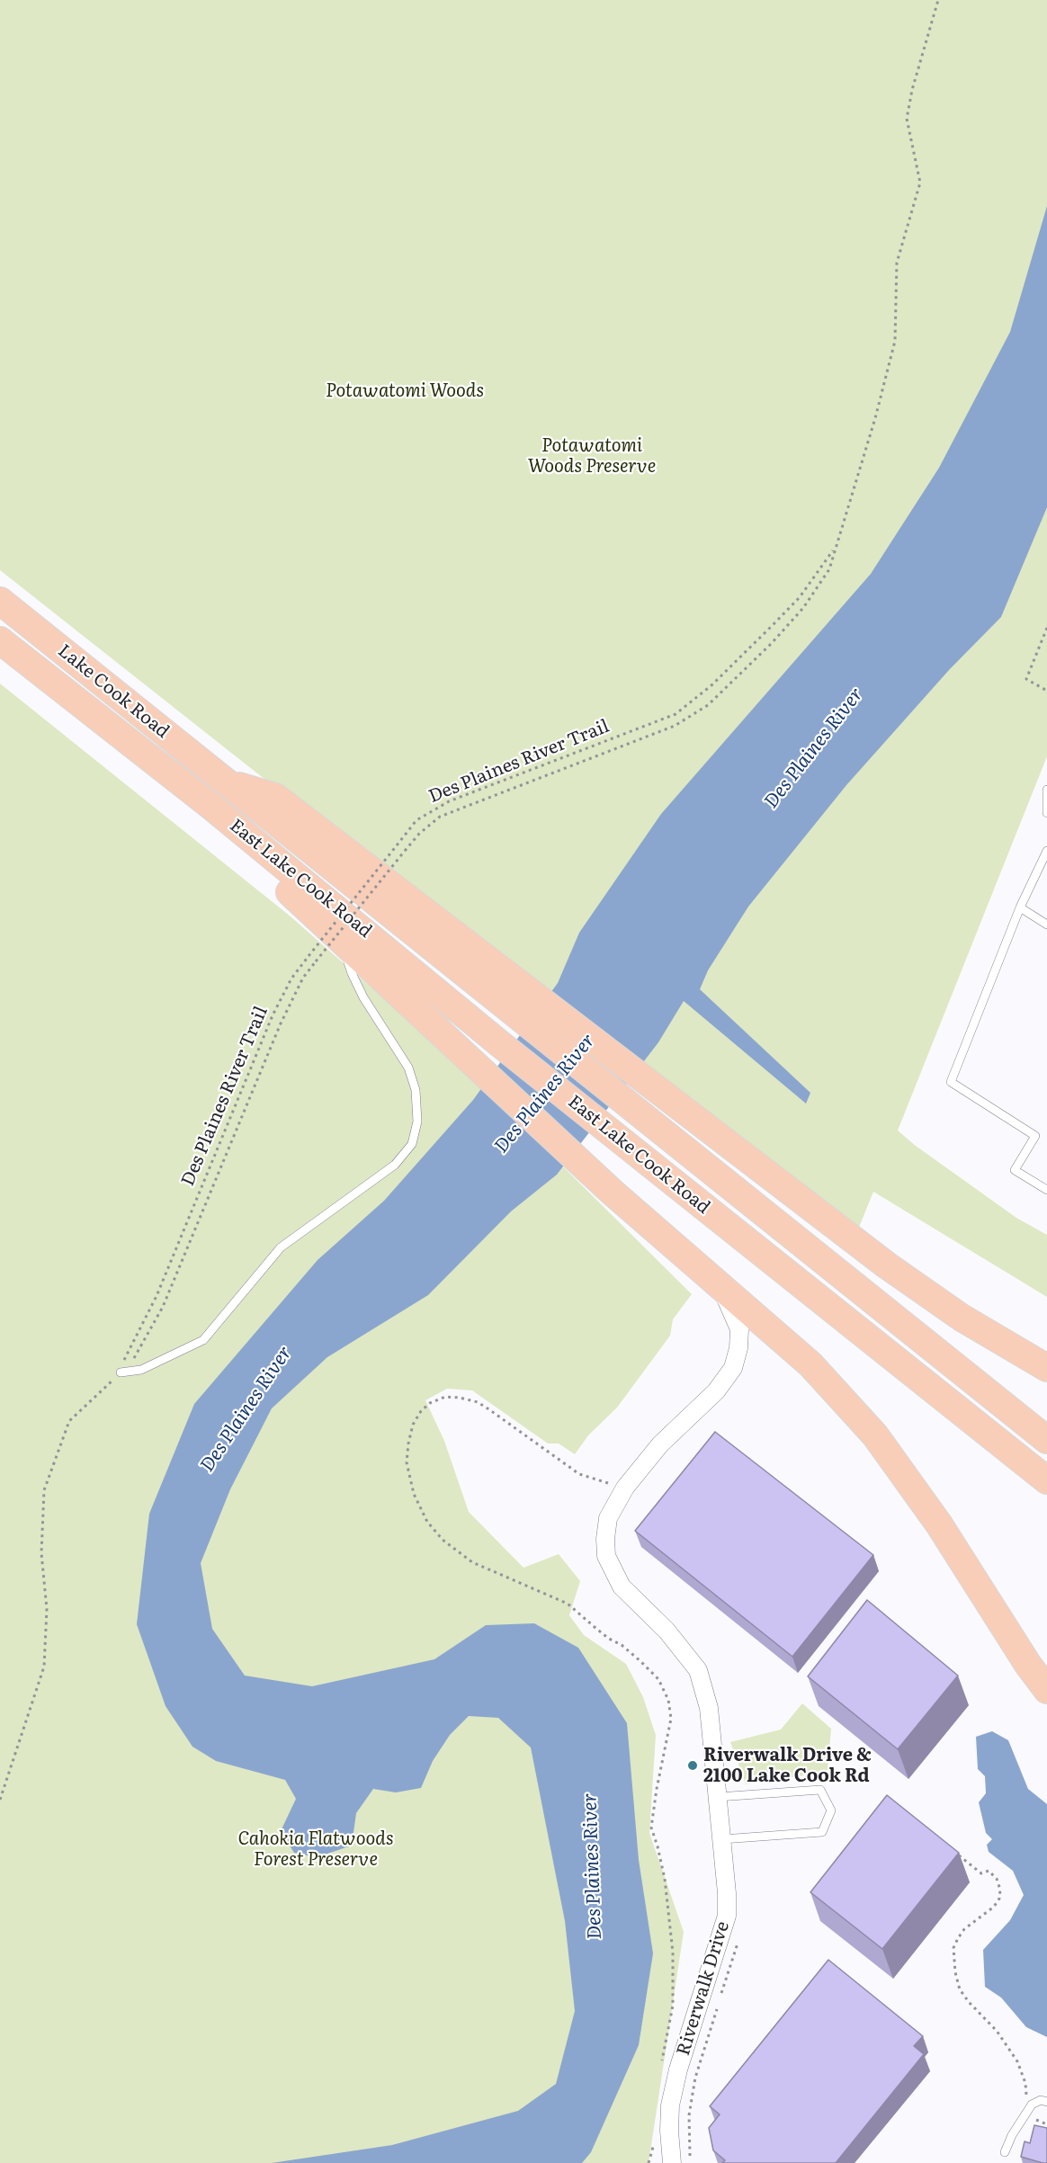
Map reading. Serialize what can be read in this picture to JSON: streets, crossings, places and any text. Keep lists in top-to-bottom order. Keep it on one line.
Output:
{"streets":{"main road":["Lake Cook Road","East Lake Cook Road"],"street":["Riverwalk Drive"],"path":["Des Plaines River Trail"]},"crossings":[["Lake Cook Road","East Lake Cook Road"]],"water":["Des Plaines River"],"parks":["Potawatomi Woods","Potawatomi Woods Preserve","Cahokia Flatwoods Forest Preserve"],"places":["Riverwalk Drive & 2100 Lake Cook Rd"]}
